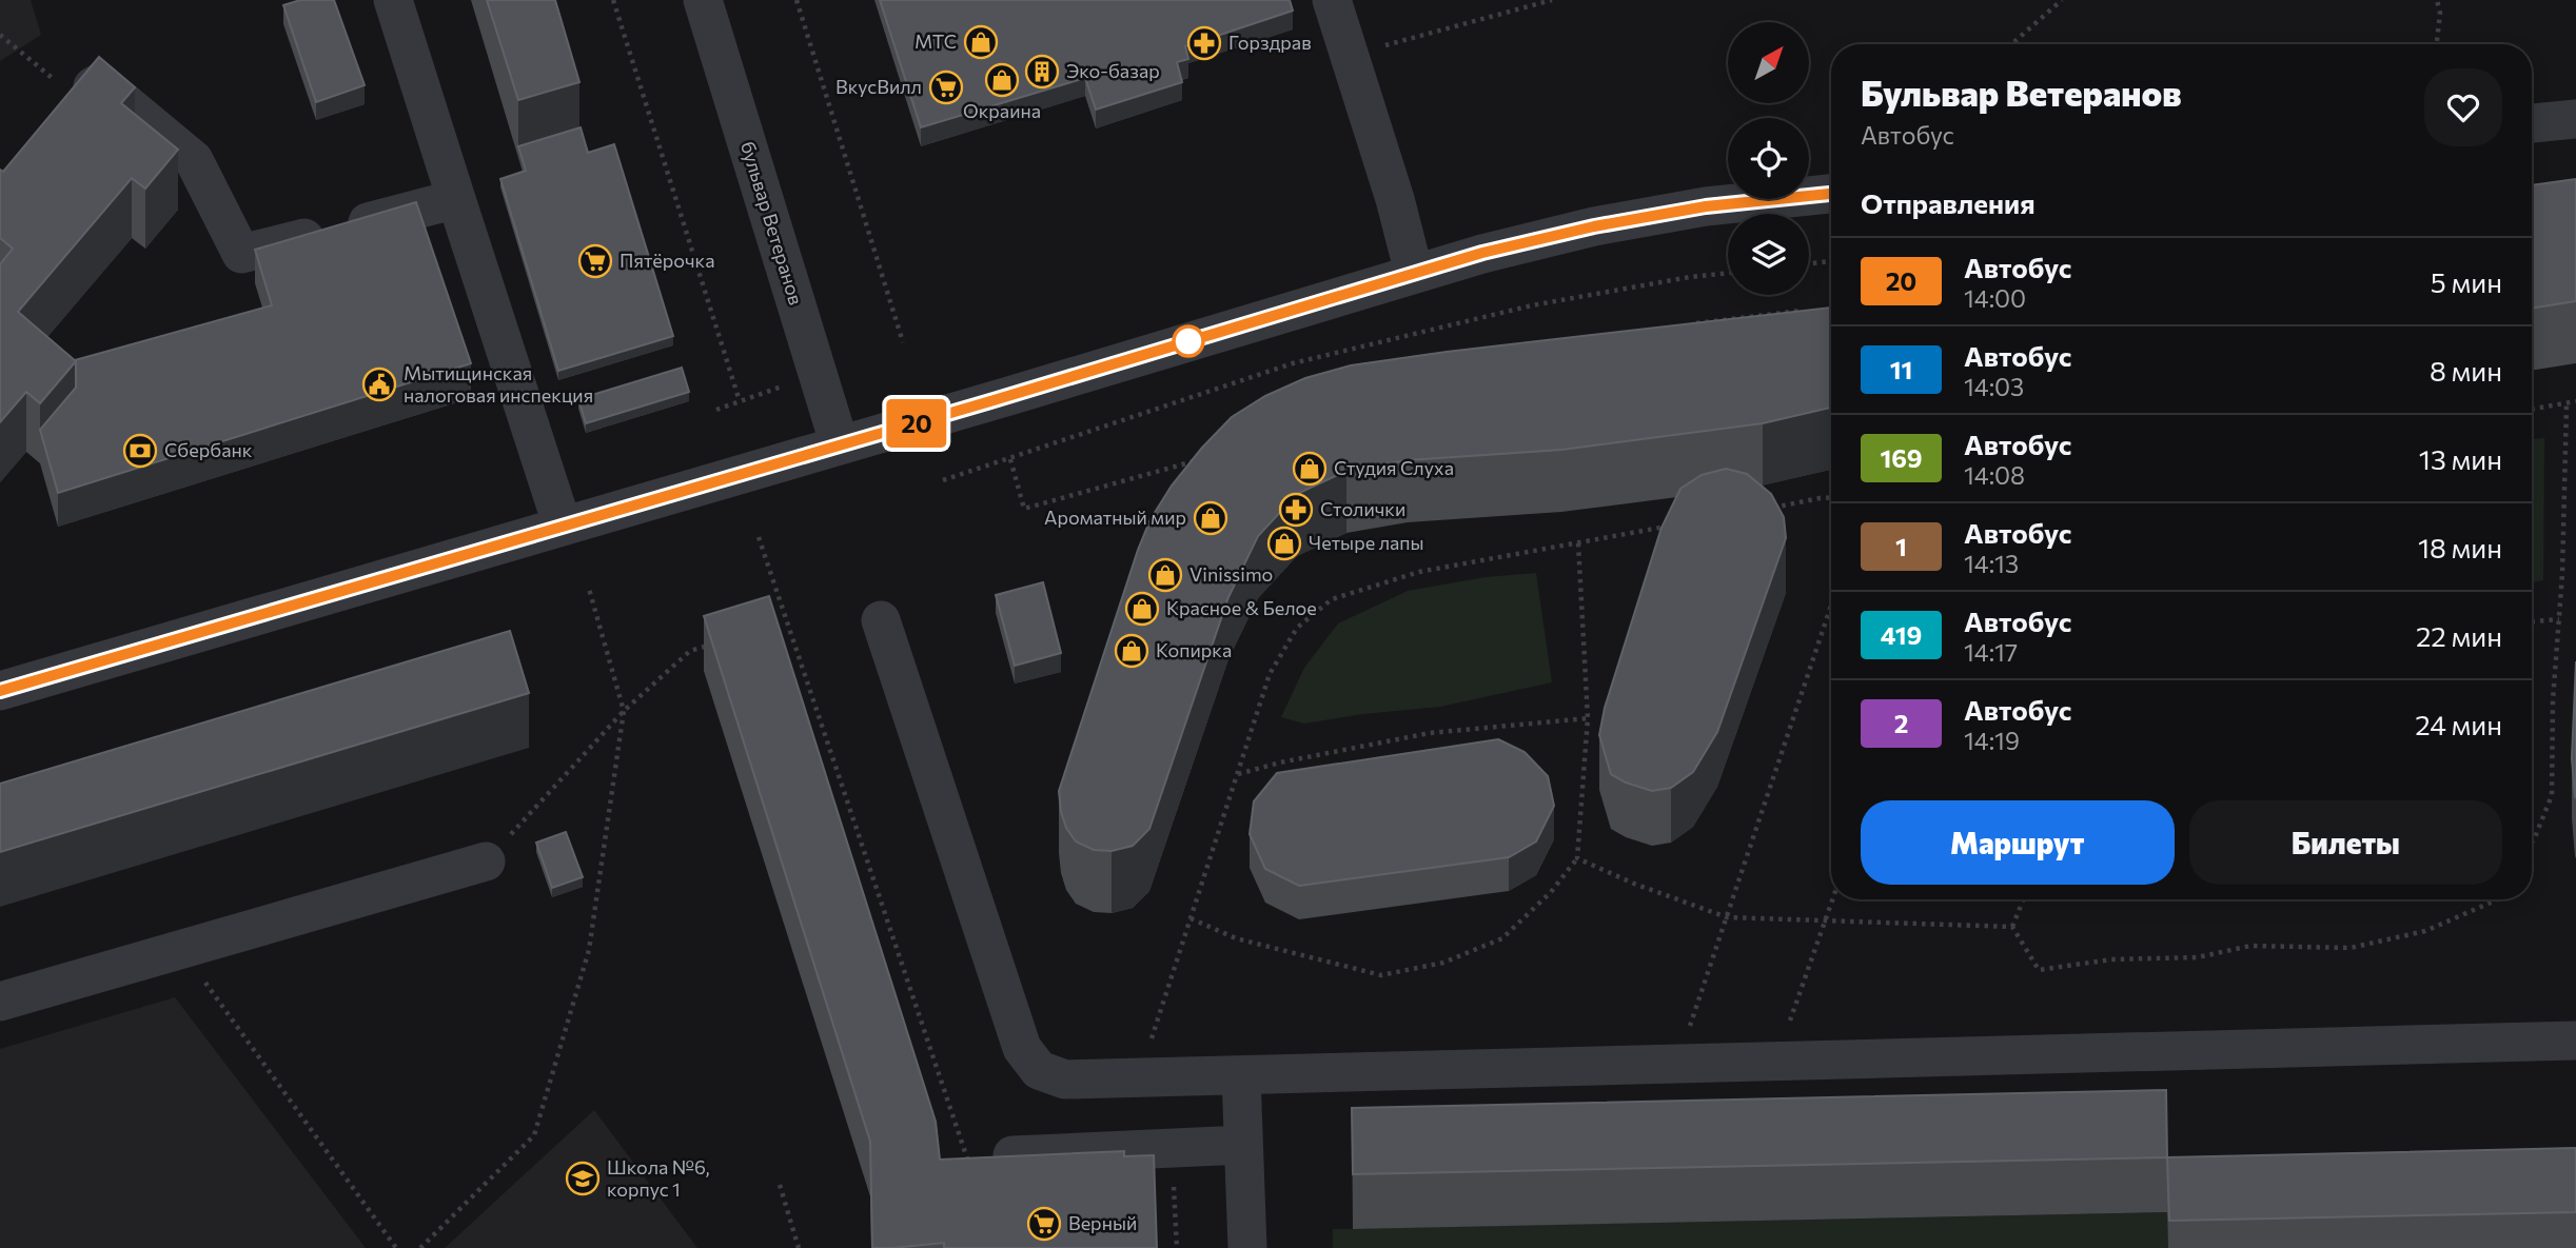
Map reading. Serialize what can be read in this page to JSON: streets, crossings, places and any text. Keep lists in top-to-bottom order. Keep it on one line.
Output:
{"streets":{"street":["бульвар Ветеранов"]},"places":{"shop":["МТС","Окраина","Студия Слуха","Ароматный мир","Четыре лапы","Vinissimo","Красное & Белое","Копирка"],"pharmacy":["Горздрав","Столички"],"building":["Эко-базар"],"supermarket":["ВкусВилл","Пятёрочка","Верный"],"public building":["Мытищинская налоговая инспекция"],"bank":["Сбербанк"],"school or university":["Школа №6, корпус 1"]},"lines":["bus line 20"],"north":"top right","page":{"on_map":"20","heading":[["Бульвар Ветеранов","Автобус"],"Отправления"],"list":[{"mark":"20","name":"Автобус","note":"14:00","value":"5 мин"},{"mark":"11","name":"Автобус","note":"14:03","value":"8 мин"},{"mark":"169","name":"Автобус","note":"14:08","value":"13 мин"},{"mark":"1","name":"Автобус","note":"14:13","value":"18 мин"},{"mark":"419","name":"Автобус","note":"14:17","value":"22 мин"},{"mark":"2","name":"Автобус","note":"14:19","value":"24 мин"}],"buttons":["Маршрут","Билеты"]}}
